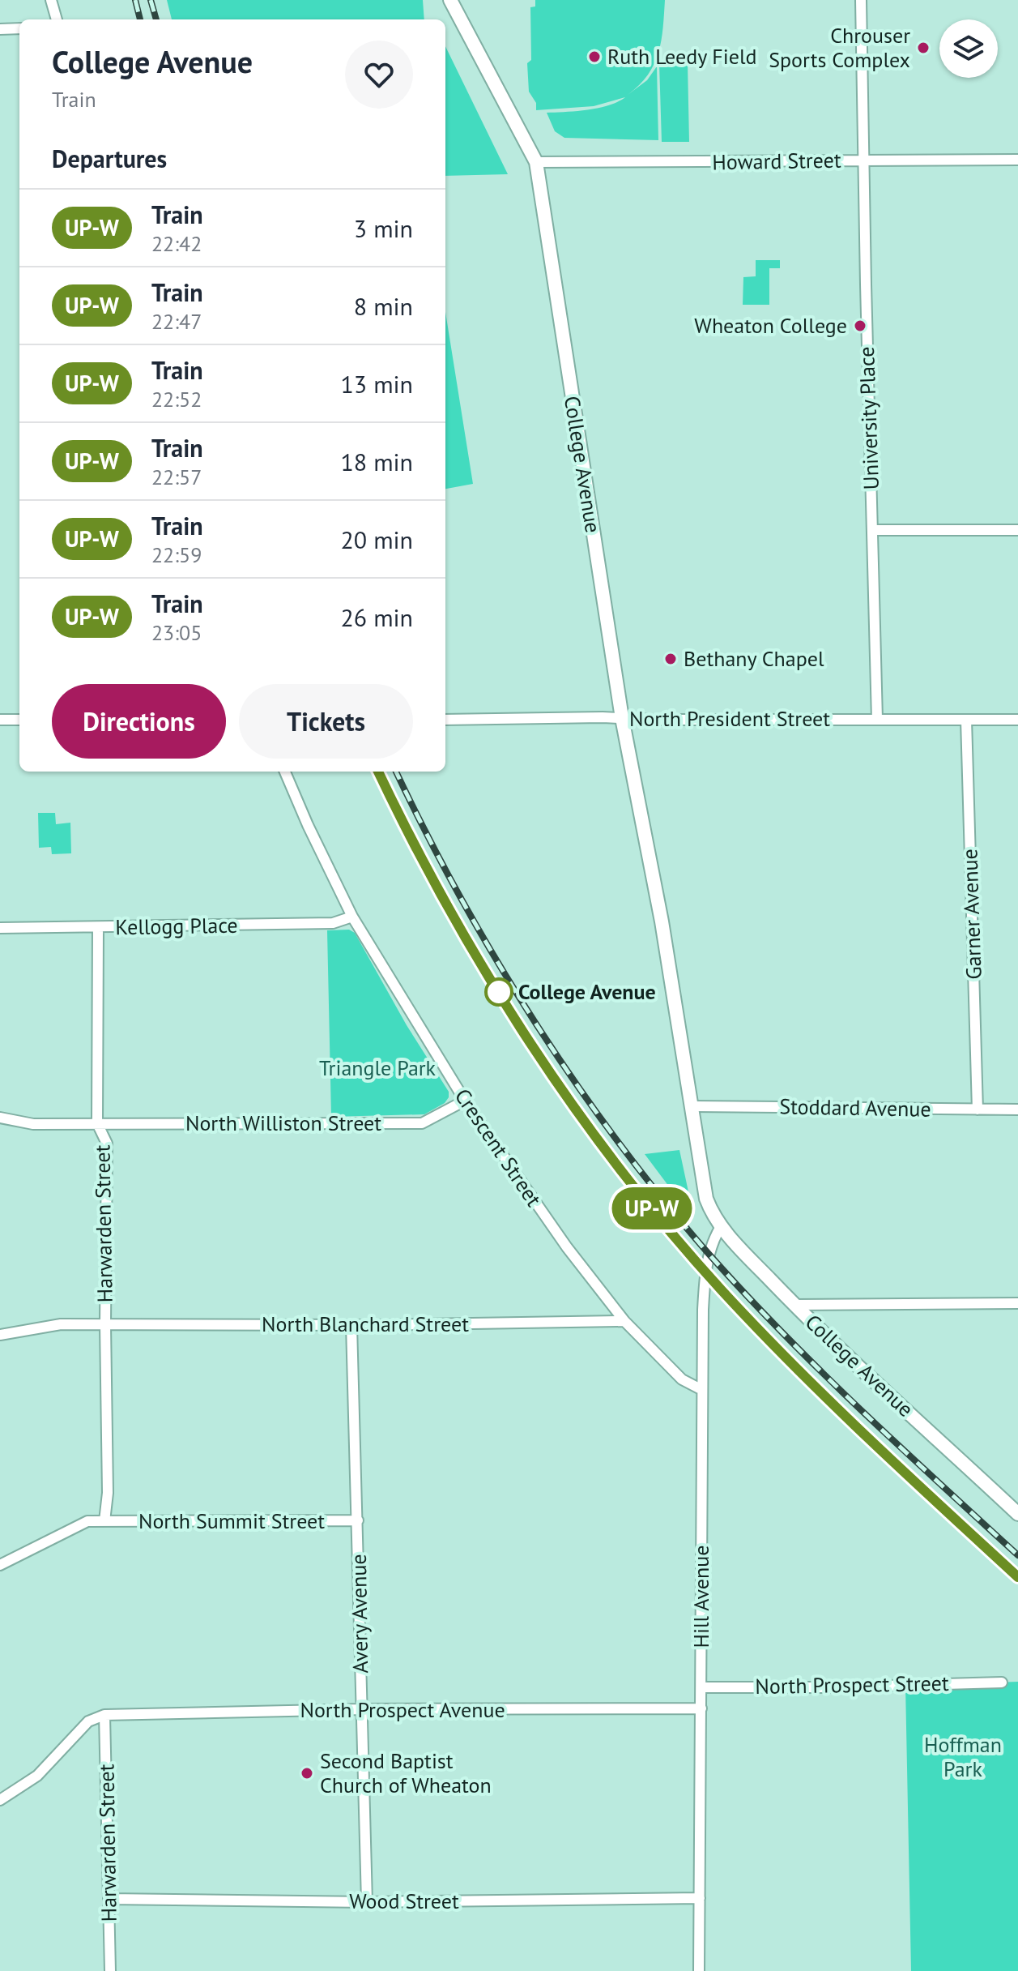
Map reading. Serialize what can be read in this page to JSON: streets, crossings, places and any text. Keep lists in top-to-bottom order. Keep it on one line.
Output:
{"streets":{"street":["Howard Street","University Place","College Avenue","North President Street","Garner Avenue","Kellogg Place","Stoddard Avenue","North Williston Street","Crescent Street","Harwarden Street","North Blanchard Street","North Summit Street","Hill Avenue","Avery Avenue","North Prospect Street","North Prospect Avenue","Wood Street"]},"crossings":[["Howard Street","University Place"],["Howard Street","College Avenue"],["University Place","North President Street"],["College Avenue","North President Street"],["College Avenue","Stoddard Avenue"],["College Avenue","Hill Avenue"],["North President Street","Garner Avenue"],["Garner Avenue","Stoddard Avenue"],["Kellogg Place","Crescent Street"],["Kellogg Place","Harwarden Street"],["North Williston Street","Crescent Street"],["North Williston Street","Harwarden Street"],["Crescent Street","North Blanchard Street"],["Crescent Street","Hill Avenue"],["Harwarden Street","North Blanchard Street"],["Harwarden Street","North Summit Street"],["Harwarden Street","North Prospect Avenue"],["Harwarden Street","Wood Street"],["North Blanchard Street","Avery Avenue"],["North Summit Street","Avery Avenue"],["Hill Avenue","North Prospect Street"],["Hill Avenue","North Prospect Avenue"],["Hill Avenue","Wood Street"],["Avery Avenue","North Prospect Avenue"],["Avery Avenue","Wood Street"]],"parks":["Triangle Park","Hoffman Park"],"places":["Chrouser Sports Complex","Ruth Leedy Field","Wheaton College","Bethany Chapel","College Avenue","Second Baptist Church of Wheaton"],"page":{"on_map":"UP-W","heading":[["College Avenue","Train"],"Departures"],"list":[{"mark":"UP-W","name":"Train","note":"22:42","value":"3 min"},{"mark":"UP-W","name":"Train","note":"22:47","value":"8 min"},{"mark":"UP-W","name":"Train","note":"22:52","value":"13 min"},{"mark":"UP-W","name":"Train","note":"22:57","value":"18 min"},{"mark":"UP-W","name":"Train","note":"22:59","value":"20 min"},{"mark":"UP-W","name":"Train","note":"23:05","value":"26 min"}],"buttons":["Directions","Tickets"]}}
